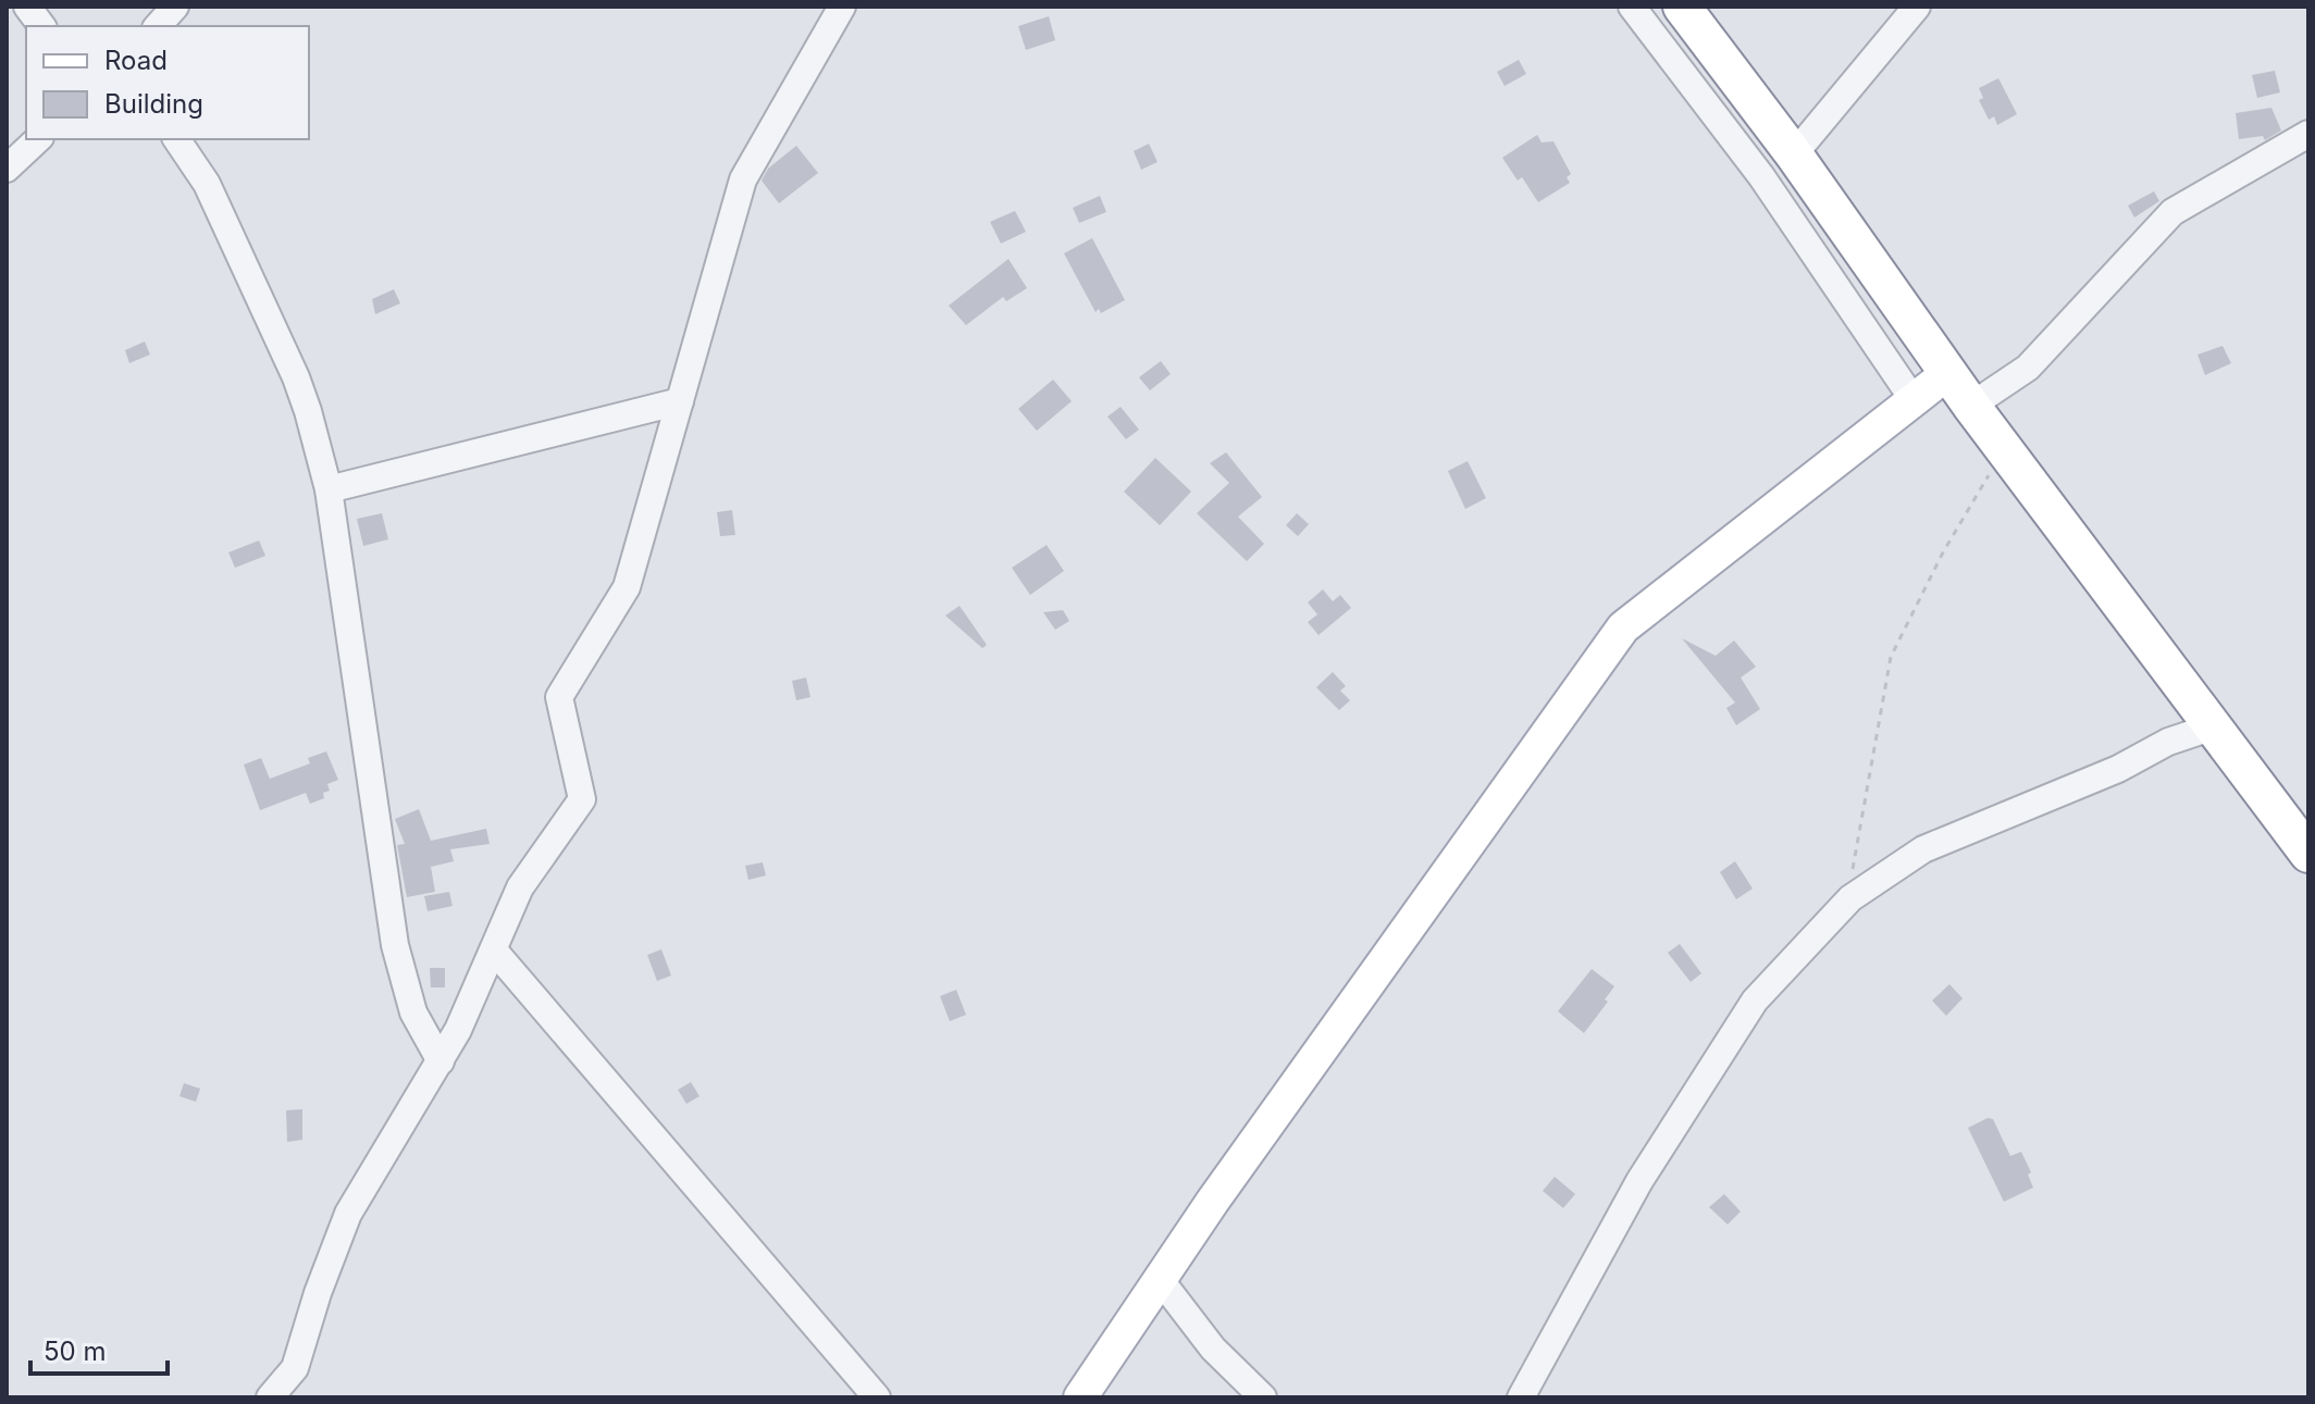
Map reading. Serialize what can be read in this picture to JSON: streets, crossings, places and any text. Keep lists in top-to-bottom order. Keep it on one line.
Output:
{"legend":["Road","Building"],"scale_bar":"50 m"}
